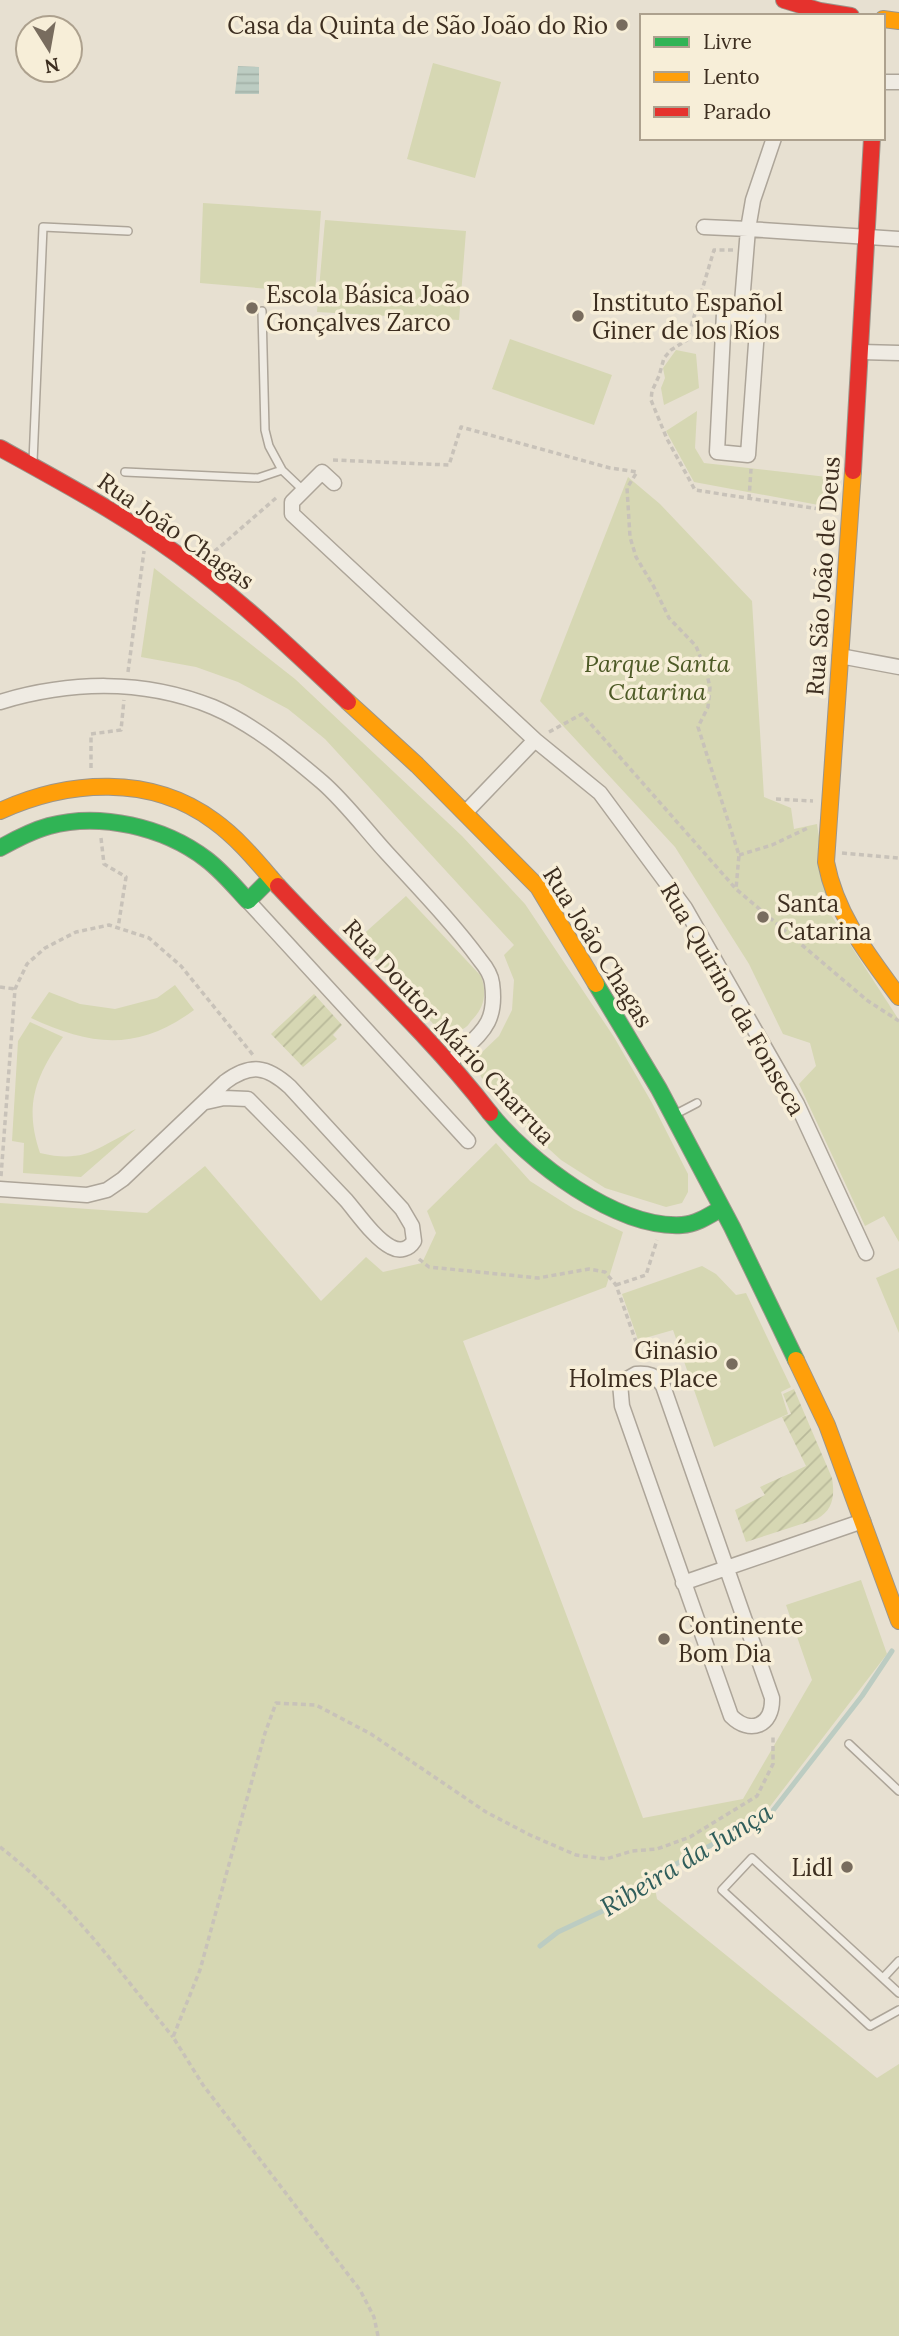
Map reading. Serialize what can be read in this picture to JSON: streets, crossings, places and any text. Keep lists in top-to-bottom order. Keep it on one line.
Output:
{"streets":{"street":["Rua João Chagas","Rua São João de Deus","Rua Quirino da Fonseca","Rua Doutor Mário Charrua"]},"crossings":[["Rua João Chagas","Rua Doutor Mário Charrua"]],"water":["Ribeira da Junça"],"parks":["Parque Santa Catarina"],"places":["Casa da Quinta de São João do Rio","Escola Básica João Gonçalves Zarco","Instituto Español Giner de los Ríos","Santa Catarina","Ginásio Holmes Place","Continente Bom Dia","Lidl"],"legend":["Livre","Lento","Parado"],"north":"bottom"}
